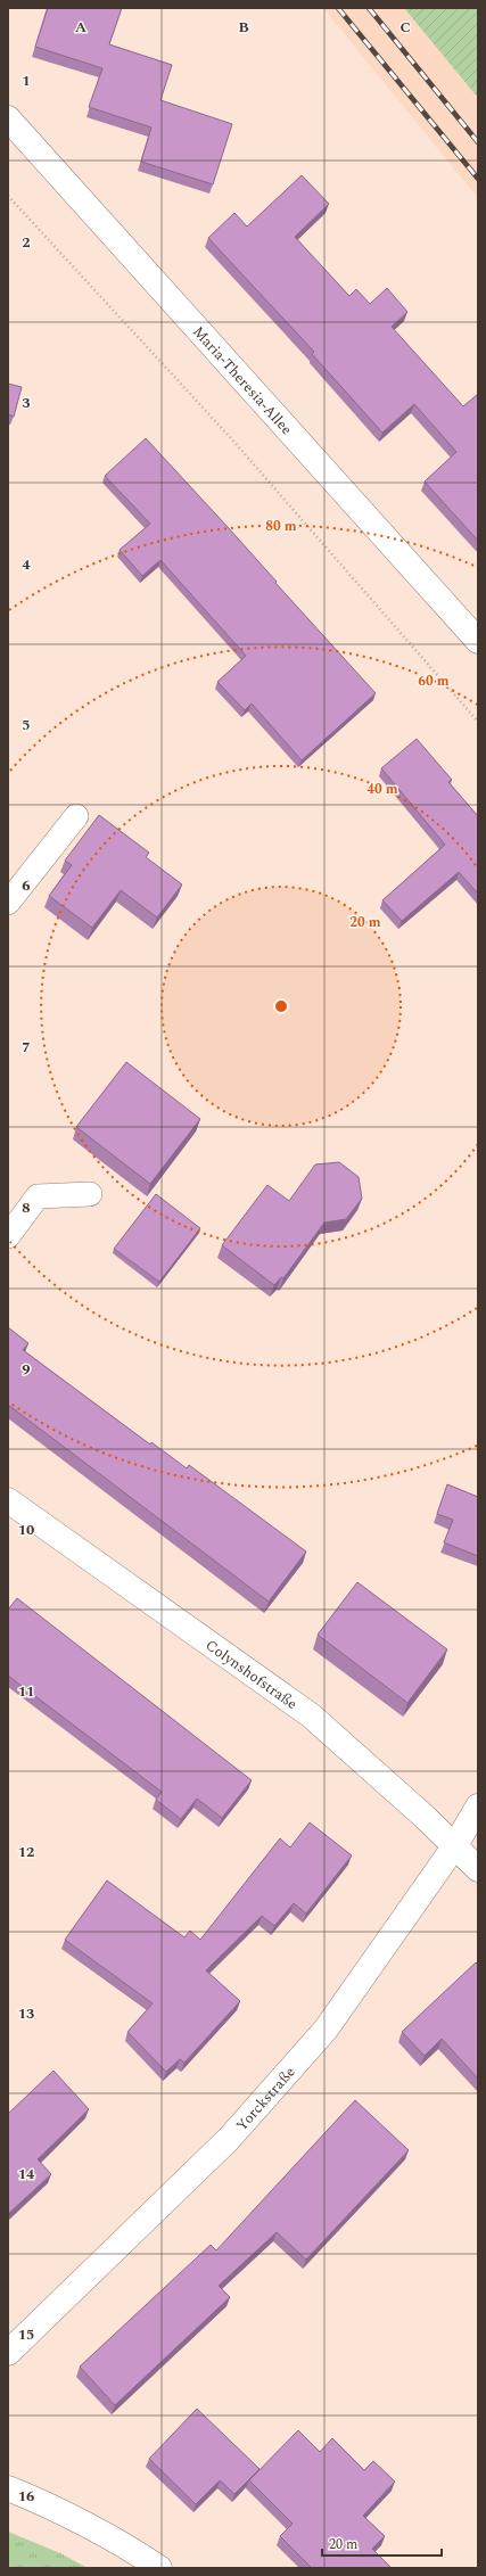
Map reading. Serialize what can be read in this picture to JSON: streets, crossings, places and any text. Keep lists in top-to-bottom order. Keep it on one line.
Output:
{"streets":{"street":["Maria-Theresia-Allee","Colynshofstraße","Yorckstraße"]},"crossings":[["Colynshofstraße","Yorckstraße"]],"scale_bar":"20 m","grid":{"columns":["A","B","C"],"rows":["1","2","3","4","5","6","7","8","9","10","11","12","13","14","15","16"]},"rings":["80 m","60 m","40 m","20 m"]}
